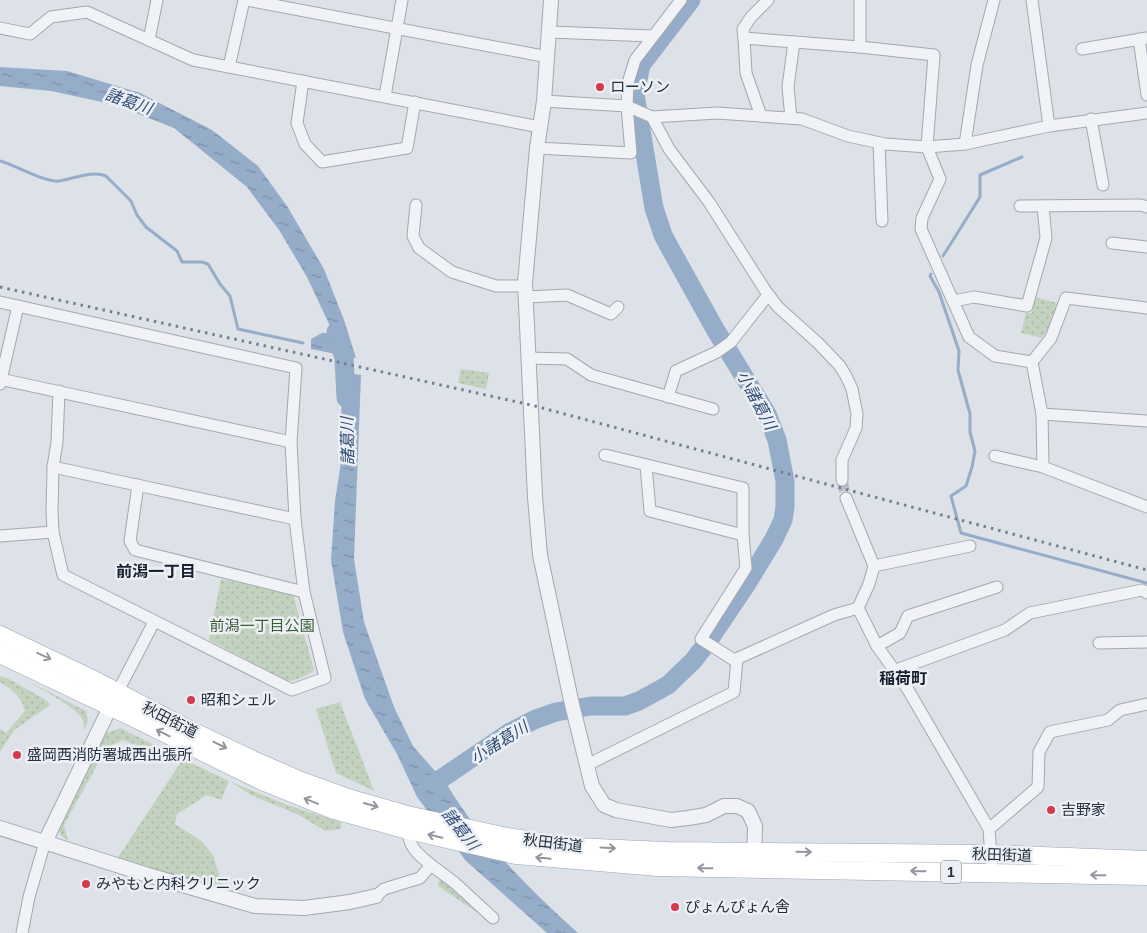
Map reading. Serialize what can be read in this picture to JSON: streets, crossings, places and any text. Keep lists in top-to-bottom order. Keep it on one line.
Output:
{"streets":{"main road":["秋田街道","1"]},"districts":["前潟一丁目","稲荷町"],"water":["諸葛川","小諸葛川"],"parks":["前潟一丁目公園"],"places":["ローソン","昭和シェル","盛岡西消防署城西出張所","吉野家","みやもと内科クリニック","ぴょんぴょん舎"]}
